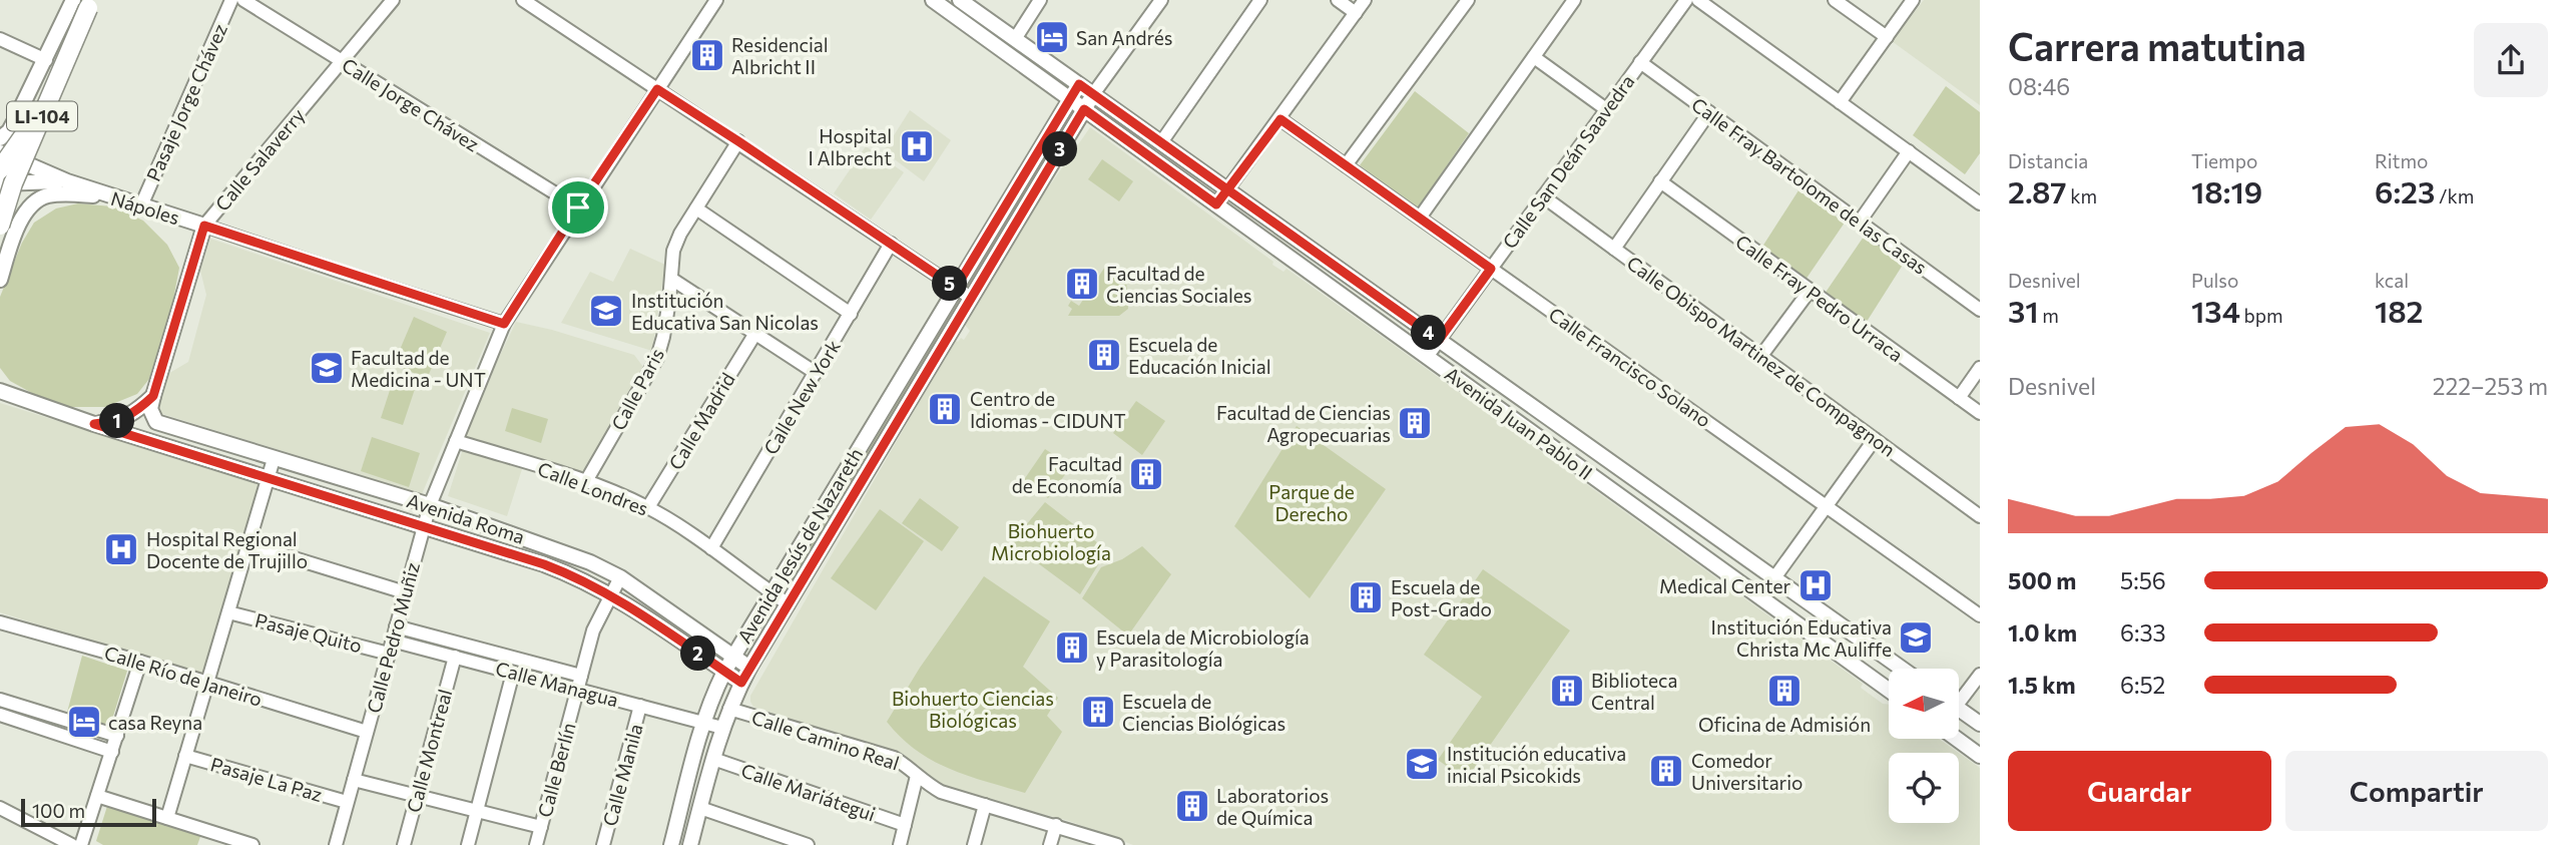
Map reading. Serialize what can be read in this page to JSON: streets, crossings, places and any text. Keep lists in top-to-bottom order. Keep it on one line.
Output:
{"streets":{"highway":["LI-104"],"main road":["Calle Salaverry","Nápoles","Avenida Juan Pablo II","Avenida Roma","Avenida Jesús de Nazareth"],"street":["Pasaje Jorge Chávez","Calle Jorge Chávez","Calle San Deán Saavedra","Calle Fray Bartolome de las Casas","Calle Fray Pedro Urraca","Calle Obispo Martinez de Compagnon","Calle Francisco Solano","Calle Paris","Calle New York","Calle Madrid","Calle Londres","Pasaje Quito","Calle Pedro Muñiz","Calle Río de Janeiro","Calle Managua","Calle Camino Real","Calle Montreal","Calle Berlín","Calle Manila","Pasaje La Paz","Calle Mariátegui"]},"crossings":[["Pasaje Jorge Chávez","Nápoles"],["Calle Jorge Chávez","Calle Salaverry"],["Calle Jorge Chávez","Calle Pedro Muñiz"],["Calle Salaverry","Nápoles"],["Calle Salaverry","Avenida Roma"],["Calle San Deán Saavedra","Calle Fray Bartolome de las Casas"],["Calle San Deán Saavedra","Calle Obispo Martinez de Compagnon"],["Calle San Deán Saavedra","Calle Francisco Solano"],["Calle San Deán Saavedra","Avenida Juan Pablo II"],["Nápoles","Calle Pedro Muñiz"],["Calle Paris","Calle Londres"],["Calle New York","Calle Londres"],["Calle Madrid","Calle Londres"],["Avenida Juan Pablo II","Avenida Jesús de Nazareth"],["Calle Londres","Avenida Jesús de Nazareth"],["Calle Londres","Calle Pedro Muñiz"],["Avenida Roma","Avenida Jesús de Nazareth"],["Avenida Roma","Calle Pedro Muñiz"],["Avenida Roma","Calle Berlín"],["Avenida Jesús de Nazareth","Calle Managua"],["Avenida Jesús de Nazareth","Calle Camino Real"],["Avenida Jesús de Nazareth","Calle Mariátegui"],["Pasaje Quito","Calle Pedro Muñiz"],["Pasaje Quito","Calle Managua"],["Calle Pedro Muñiz","Calle Río de Janeiro"],["Calle Pedro Muñiz","Calle Managua"],["Calle Pedro Muñiz","Pasaje La Paz"],["Calle Managua","Calle Montreal"],["Calle Managua","Calle Berlín"],["Calle Managua","Calle Manila"]],"parks":["Parque de Derecho","Biohuerto Microbiología","Biohuerto Ciencias Biológicas"],"places":{"hotel":["San Andrés","casa Reyna"],"building":["Residencial Albricht II","Facultad de Ciencias Sociales","Escuela de Educación Inicial","Centro de Idiomas - CIDUNT","Facultad de Ciencias Agropecuarias","Facultad de Economía","Escuela de Post-Grado","Escuela de Microbiología y Parasitología","Biblioteca Central","Oficina de Admisión","Escuela de Ciencias Biológicas","Comedor Universitario","Laboratorios de Química"],"hospital":["Hospital I Albrecht","Hospital Regional Docente de Trujillo","Medical Center"],"school or university":["Institución Educativa San Nicolas","Facultad de Medicina - UNT","Institución Educativa Christa Mc Auliffe","Institución educativa inicial Psicokids"]},"scale_bar":"100 m","north":"left","page":{"heading":["Carrera matutina","08:46"],"stats":[["Distancia","2.87 km"],["Tiempo","18:19"],["Ritmo","6:23 /km"],["Desnivel","31 m"],["Pulso","134 bpm"],["kcal","182"]],"pins":["3","5","4","1","2"],"chart":["Desnivel","222–253 m"],"list":[{"name":"500 m","note":"5:56"},{"name":"1.0 km","note":"6:33"},{"name":"1.5 km","note":"6:52"}],"buttons":["Guardar","Compartir"],"scale":"100 m"}}
